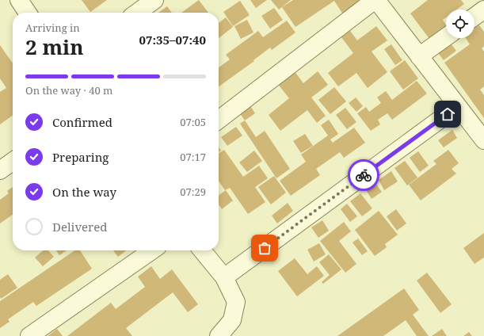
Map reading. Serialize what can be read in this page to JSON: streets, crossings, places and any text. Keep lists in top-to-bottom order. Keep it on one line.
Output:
{"page":{"heading":["2 min","Arriving in","07:35–07:40"],"bar":"On the way · 40 m","list":[["Confirmed","07:05"],["Preparing","07:17"],["On the way","07:29"],"Delivered"]}}
